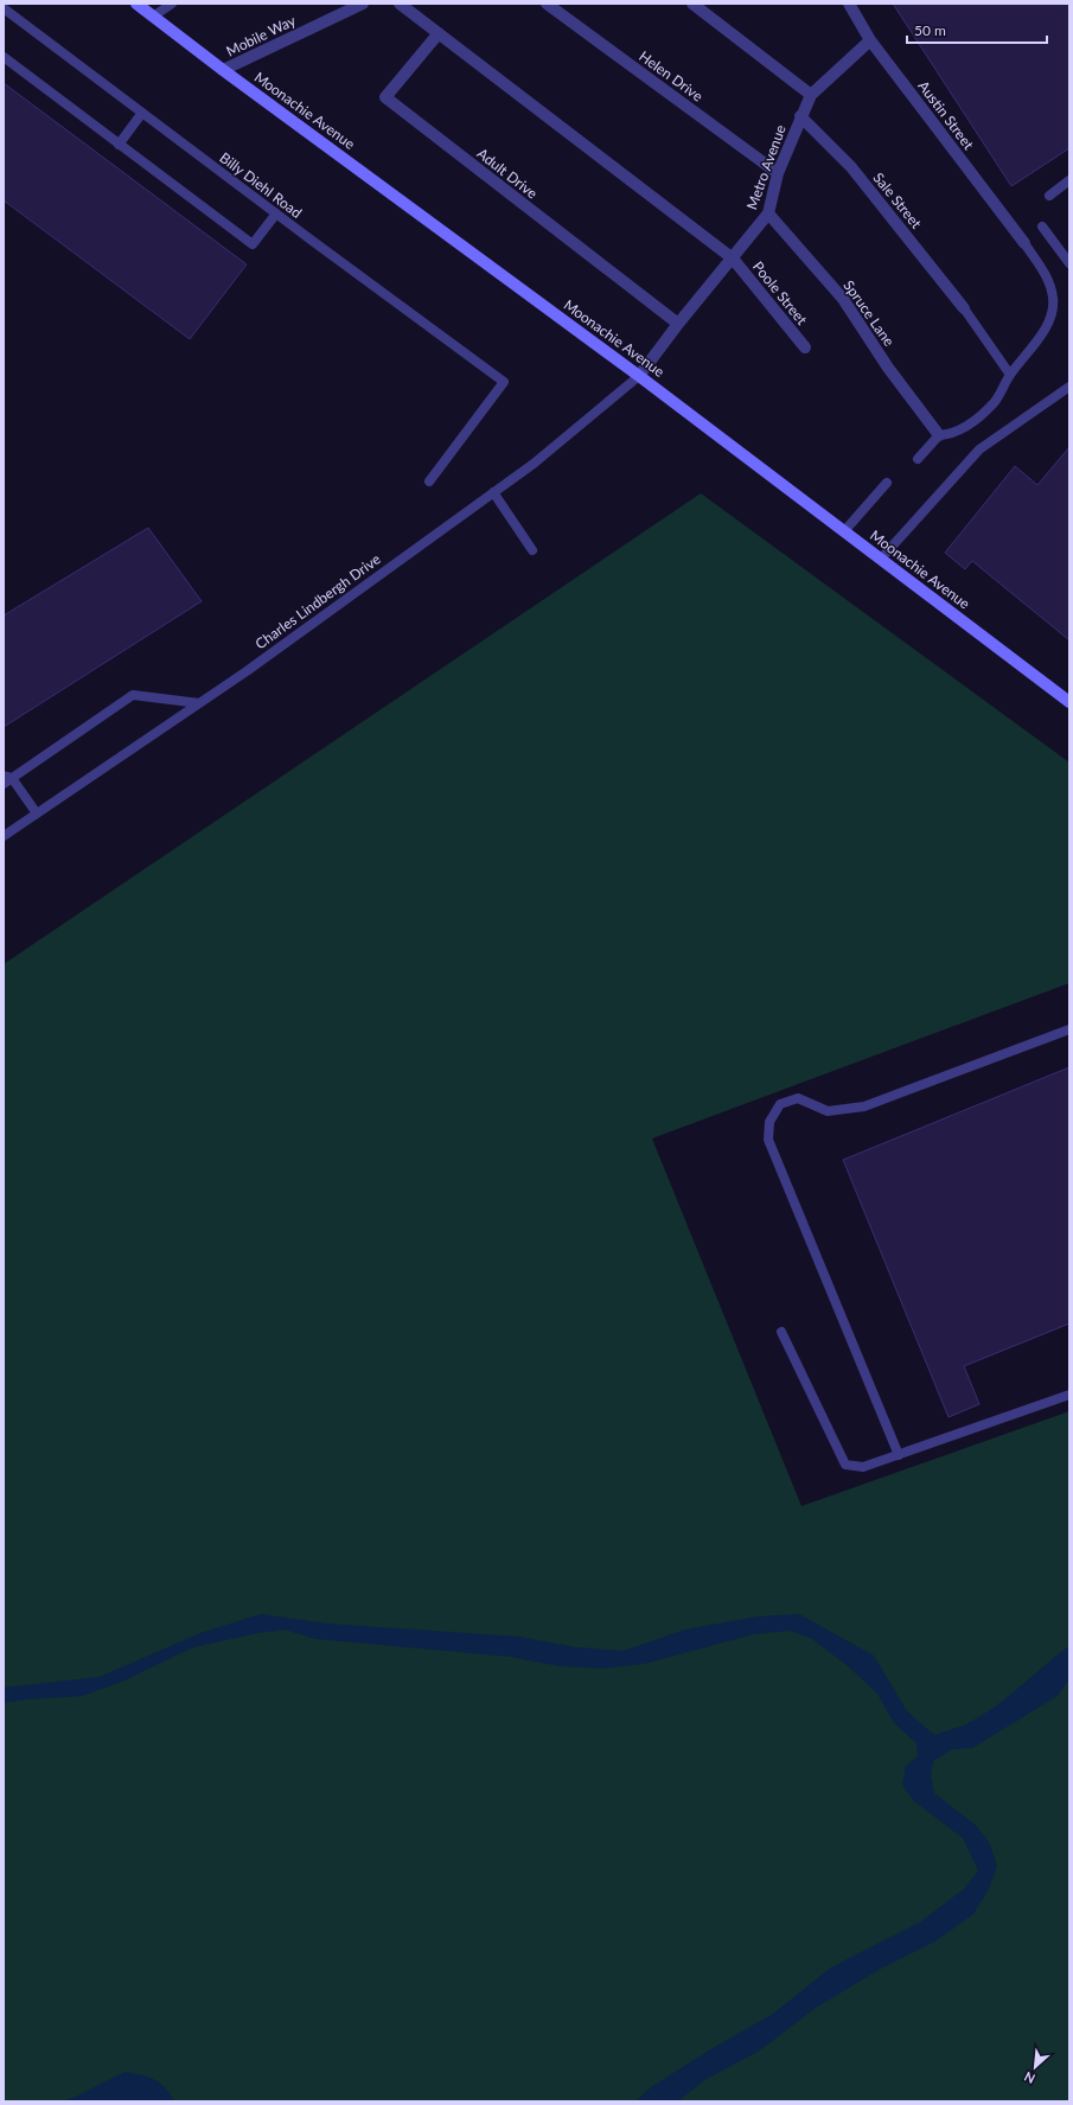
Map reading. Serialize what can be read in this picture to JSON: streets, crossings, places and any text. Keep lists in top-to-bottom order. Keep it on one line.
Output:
{"streets":{"main road":["Moonachie Avenue"],"street":["Mobile Way","Helen Drive","Austin Street","Metro Avenue","Adult Drive","Sale Street","Poole Street","Spruce Lane"],"lane":["Billy Diehl Road","Charles Lindbergh Drive"]},"crossings":[["Mobile Way","Moonachie Avenue"],["Helen Drive","Metro Avenue"],["Moonachie Avenue","Metro Avenue"],["Moonachie Avenue","Charles Lindbergh Drive"],["Austin Street","Metro Avenue"],["Metro Avenue","Adult Drive"],["Metro Avenue","Sale Street"],["Metro Avenue","Poole Street"],["Metro Avenue","Spruce Lane"],["Metro Avenue","Charles Lindbergh Drive"]],"scale_bar":"50 m","north":"bottom left"}
